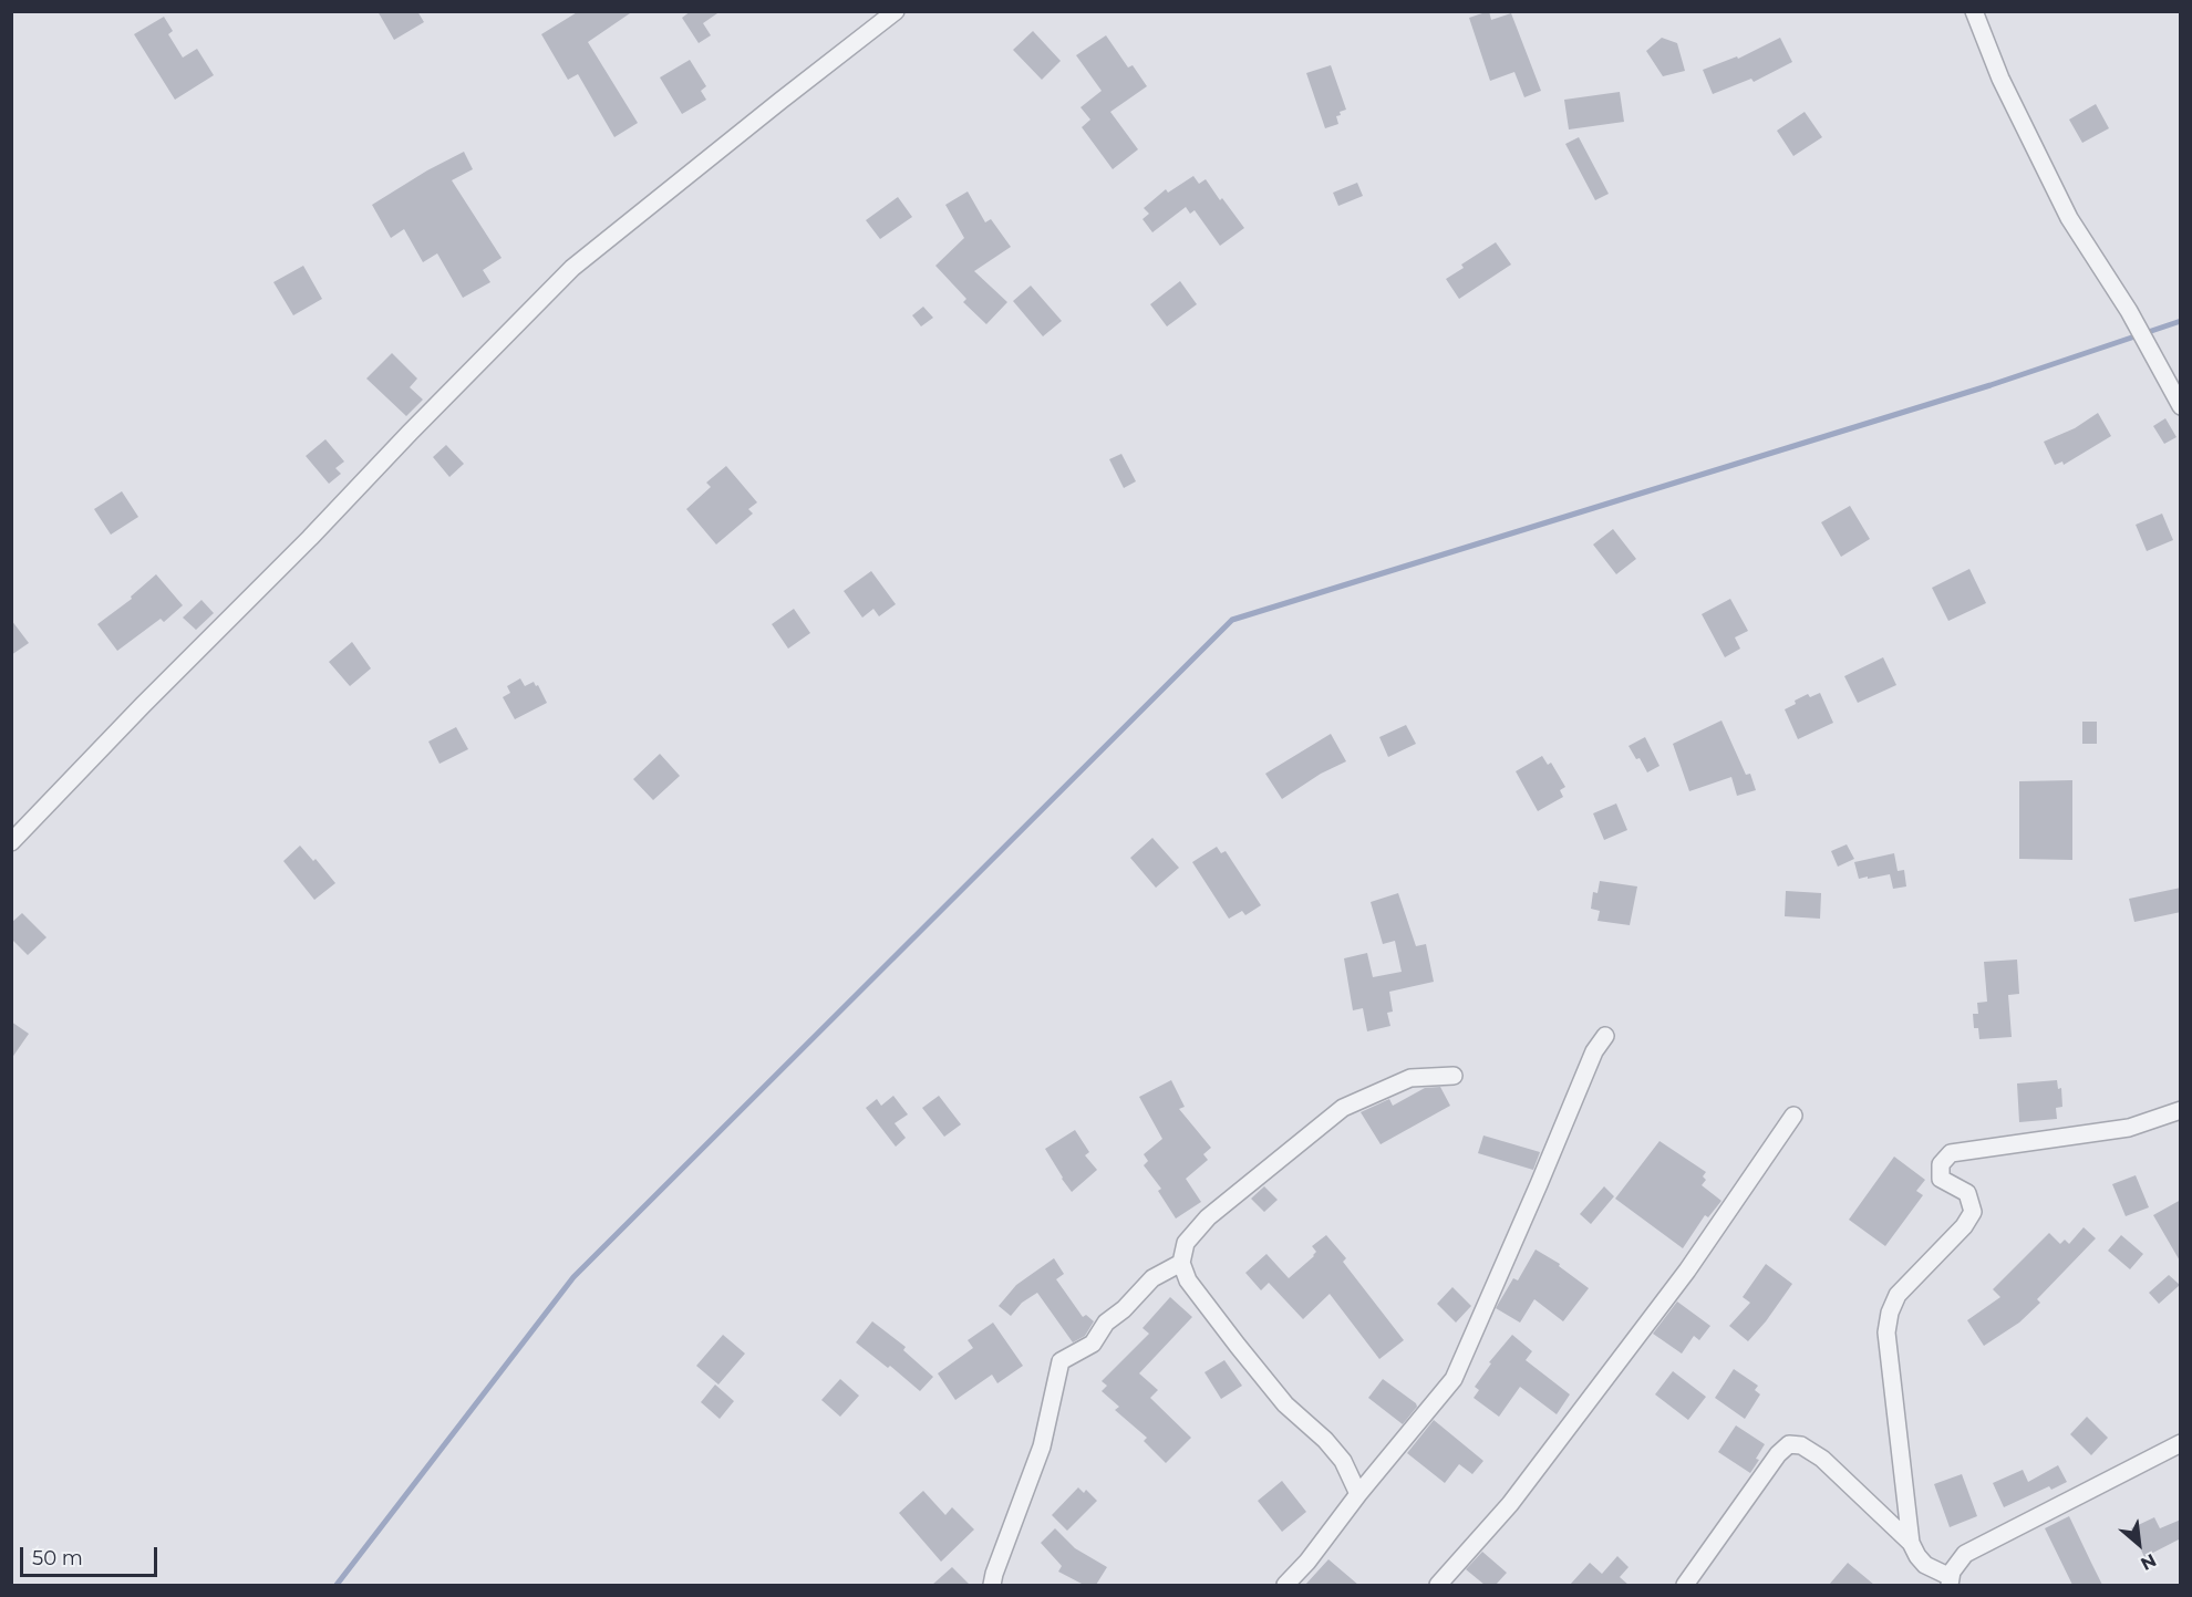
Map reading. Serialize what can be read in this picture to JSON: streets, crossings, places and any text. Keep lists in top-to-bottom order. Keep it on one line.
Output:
{"scale_bar":"50 m","north":"bottom right"}
